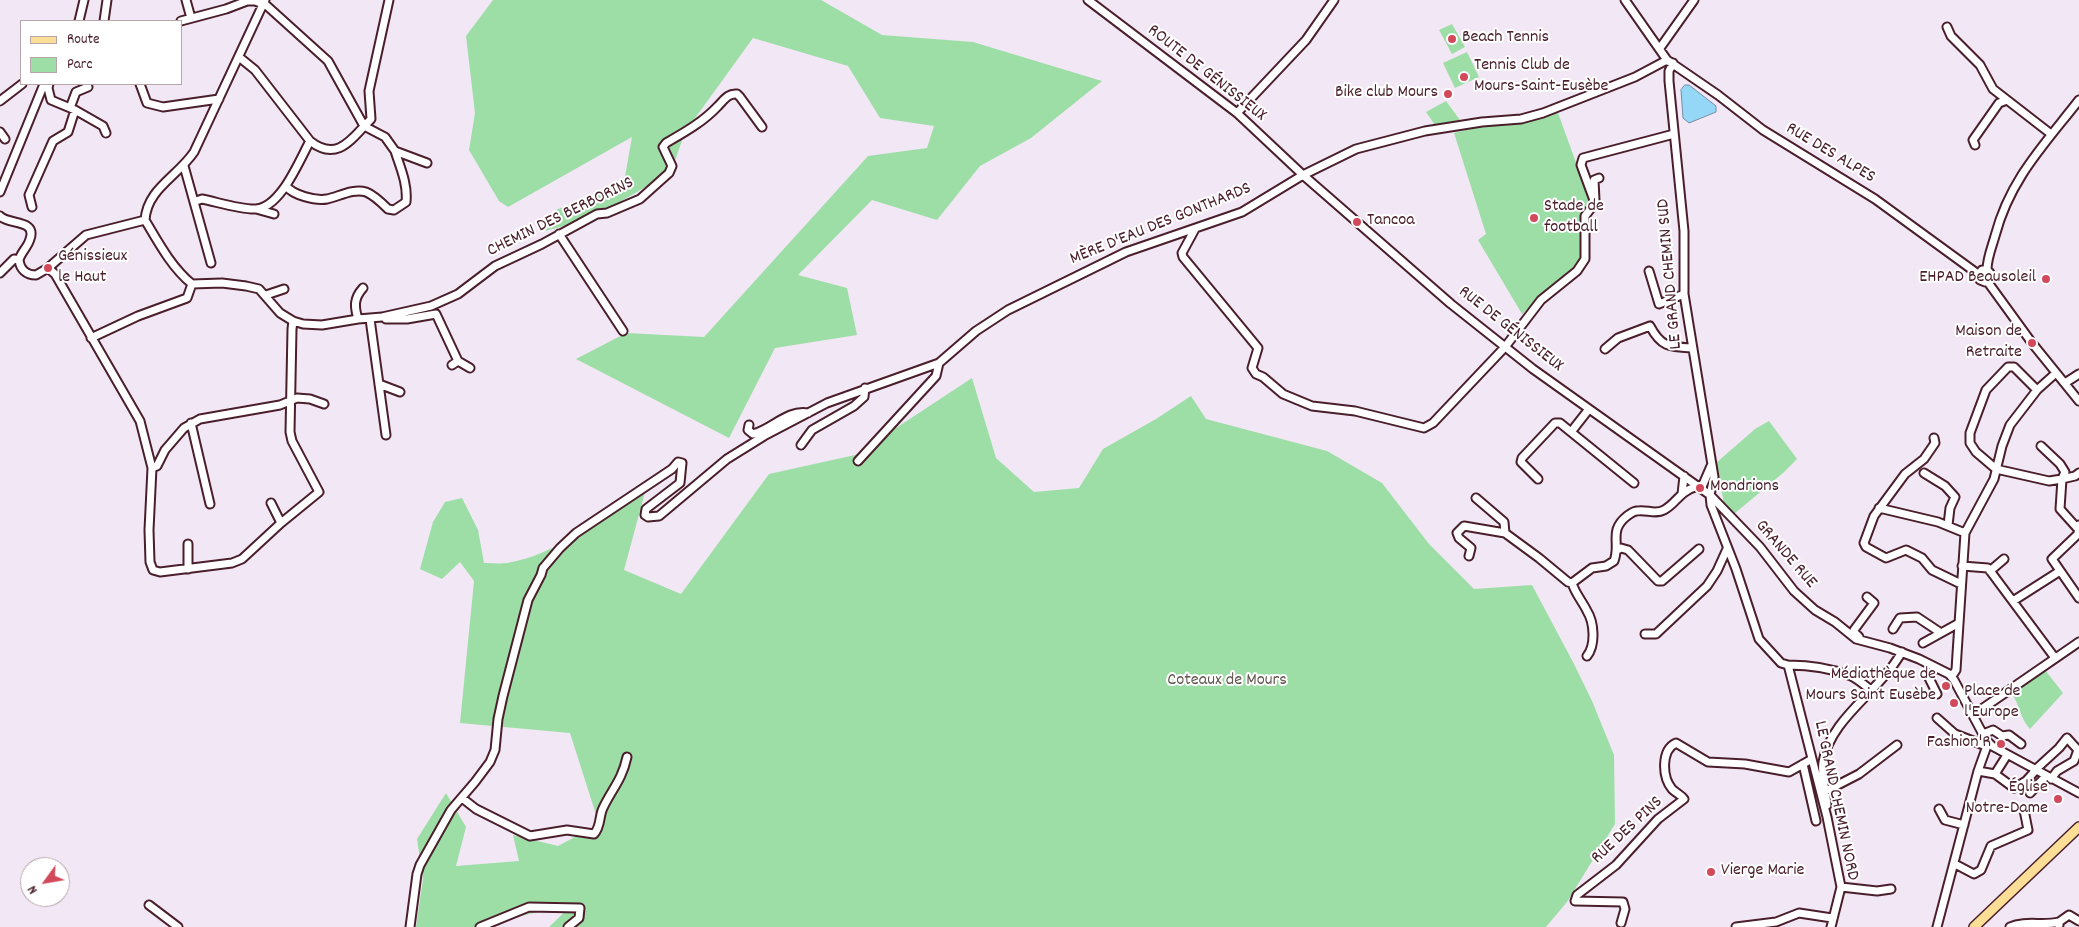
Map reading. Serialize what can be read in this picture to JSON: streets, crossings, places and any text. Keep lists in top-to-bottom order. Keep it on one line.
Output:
{"streets":{"street":["ROUTE DE GÉNISSIEUX","RUE DES ALPES","CHEMIN DES BERBORINS","MÈRE D'EAU DES GONTHARDS","LE GRAND CHEMIN SUD","RUE DE GÉNISSIEUX","GRANDE RUE","LE GRAND CHEMIN NORD","RUE DES PINS"]},"crossings":[["ROUTE DE GÉNISSIEUX","MÈRE D'EAU DES GONTHARDS"],["ROUTE DE GÉNISSIEUX","RUE DE GÉNISSIEUX"],["RUE DES ALPES","MÈRE D'EAU DES GONTHARDS"],["RUE DES ALPES","LE GRAND CHEMIN SUD"],["MÈRE D'EAU DES GONTHARDS","LE GRAND CHEMIN SUD"],["MÈRE D'EAU DES GONTHARDS","RUE DE GÉNISSIEUX"],["LE GRAND CHEMIN SUD","RUE DE GÉNISSIEUX"],["LE GRAND CHEMIN SUD","GRANDE RUE"],["RUE DE GÉNISSIEUX","GRANDE RUE"],["LE GRAND CHEMIN NORD","RUE DES PINS"]],"parks":["Coteaux de Mours"],"places":["Beach Tennis","Tennis Club de Mours-Saint-Eusèbe","Bike club Mours","Stade de football","Tancoa","Génissieux le Haut","EHPAD Beausoleil","Maison de Retraite","Mondrions","Médiathèque de Mours Saint Eusèbe","Place de l'Europe","Fashion'R","Église Notre-Dame","Vierge Marie"],"legend":["Route","Parc"],"north":"bottom left"}
